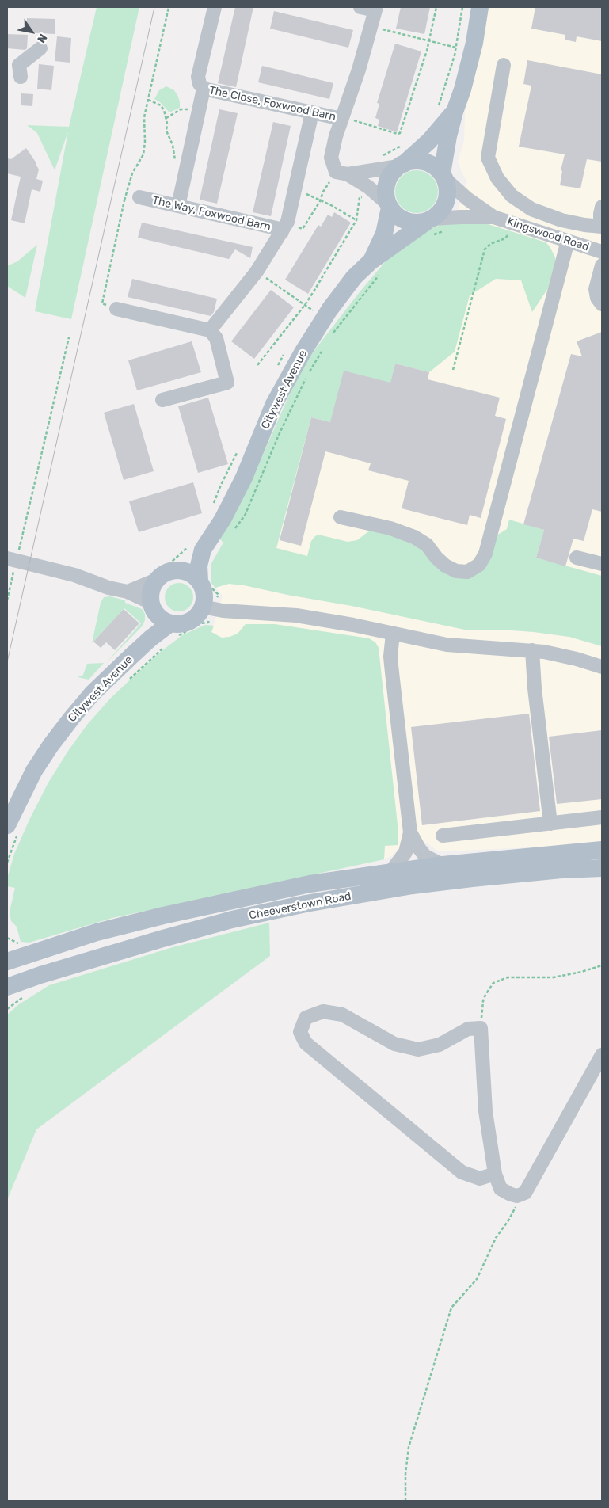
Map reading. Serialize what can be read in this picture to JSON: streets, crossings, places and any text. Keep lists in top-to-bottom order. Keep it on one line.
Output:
{"streets":{"main road":["Citywest Avenue","Cheeverstown Road"],"street":["The Close, Foxwood Barn","The Way, Foxwood Barn","Kingswood Road"]},"crossings":[["Kingswood Road","Citywest Avenue"]],"north":"bottom right"}
